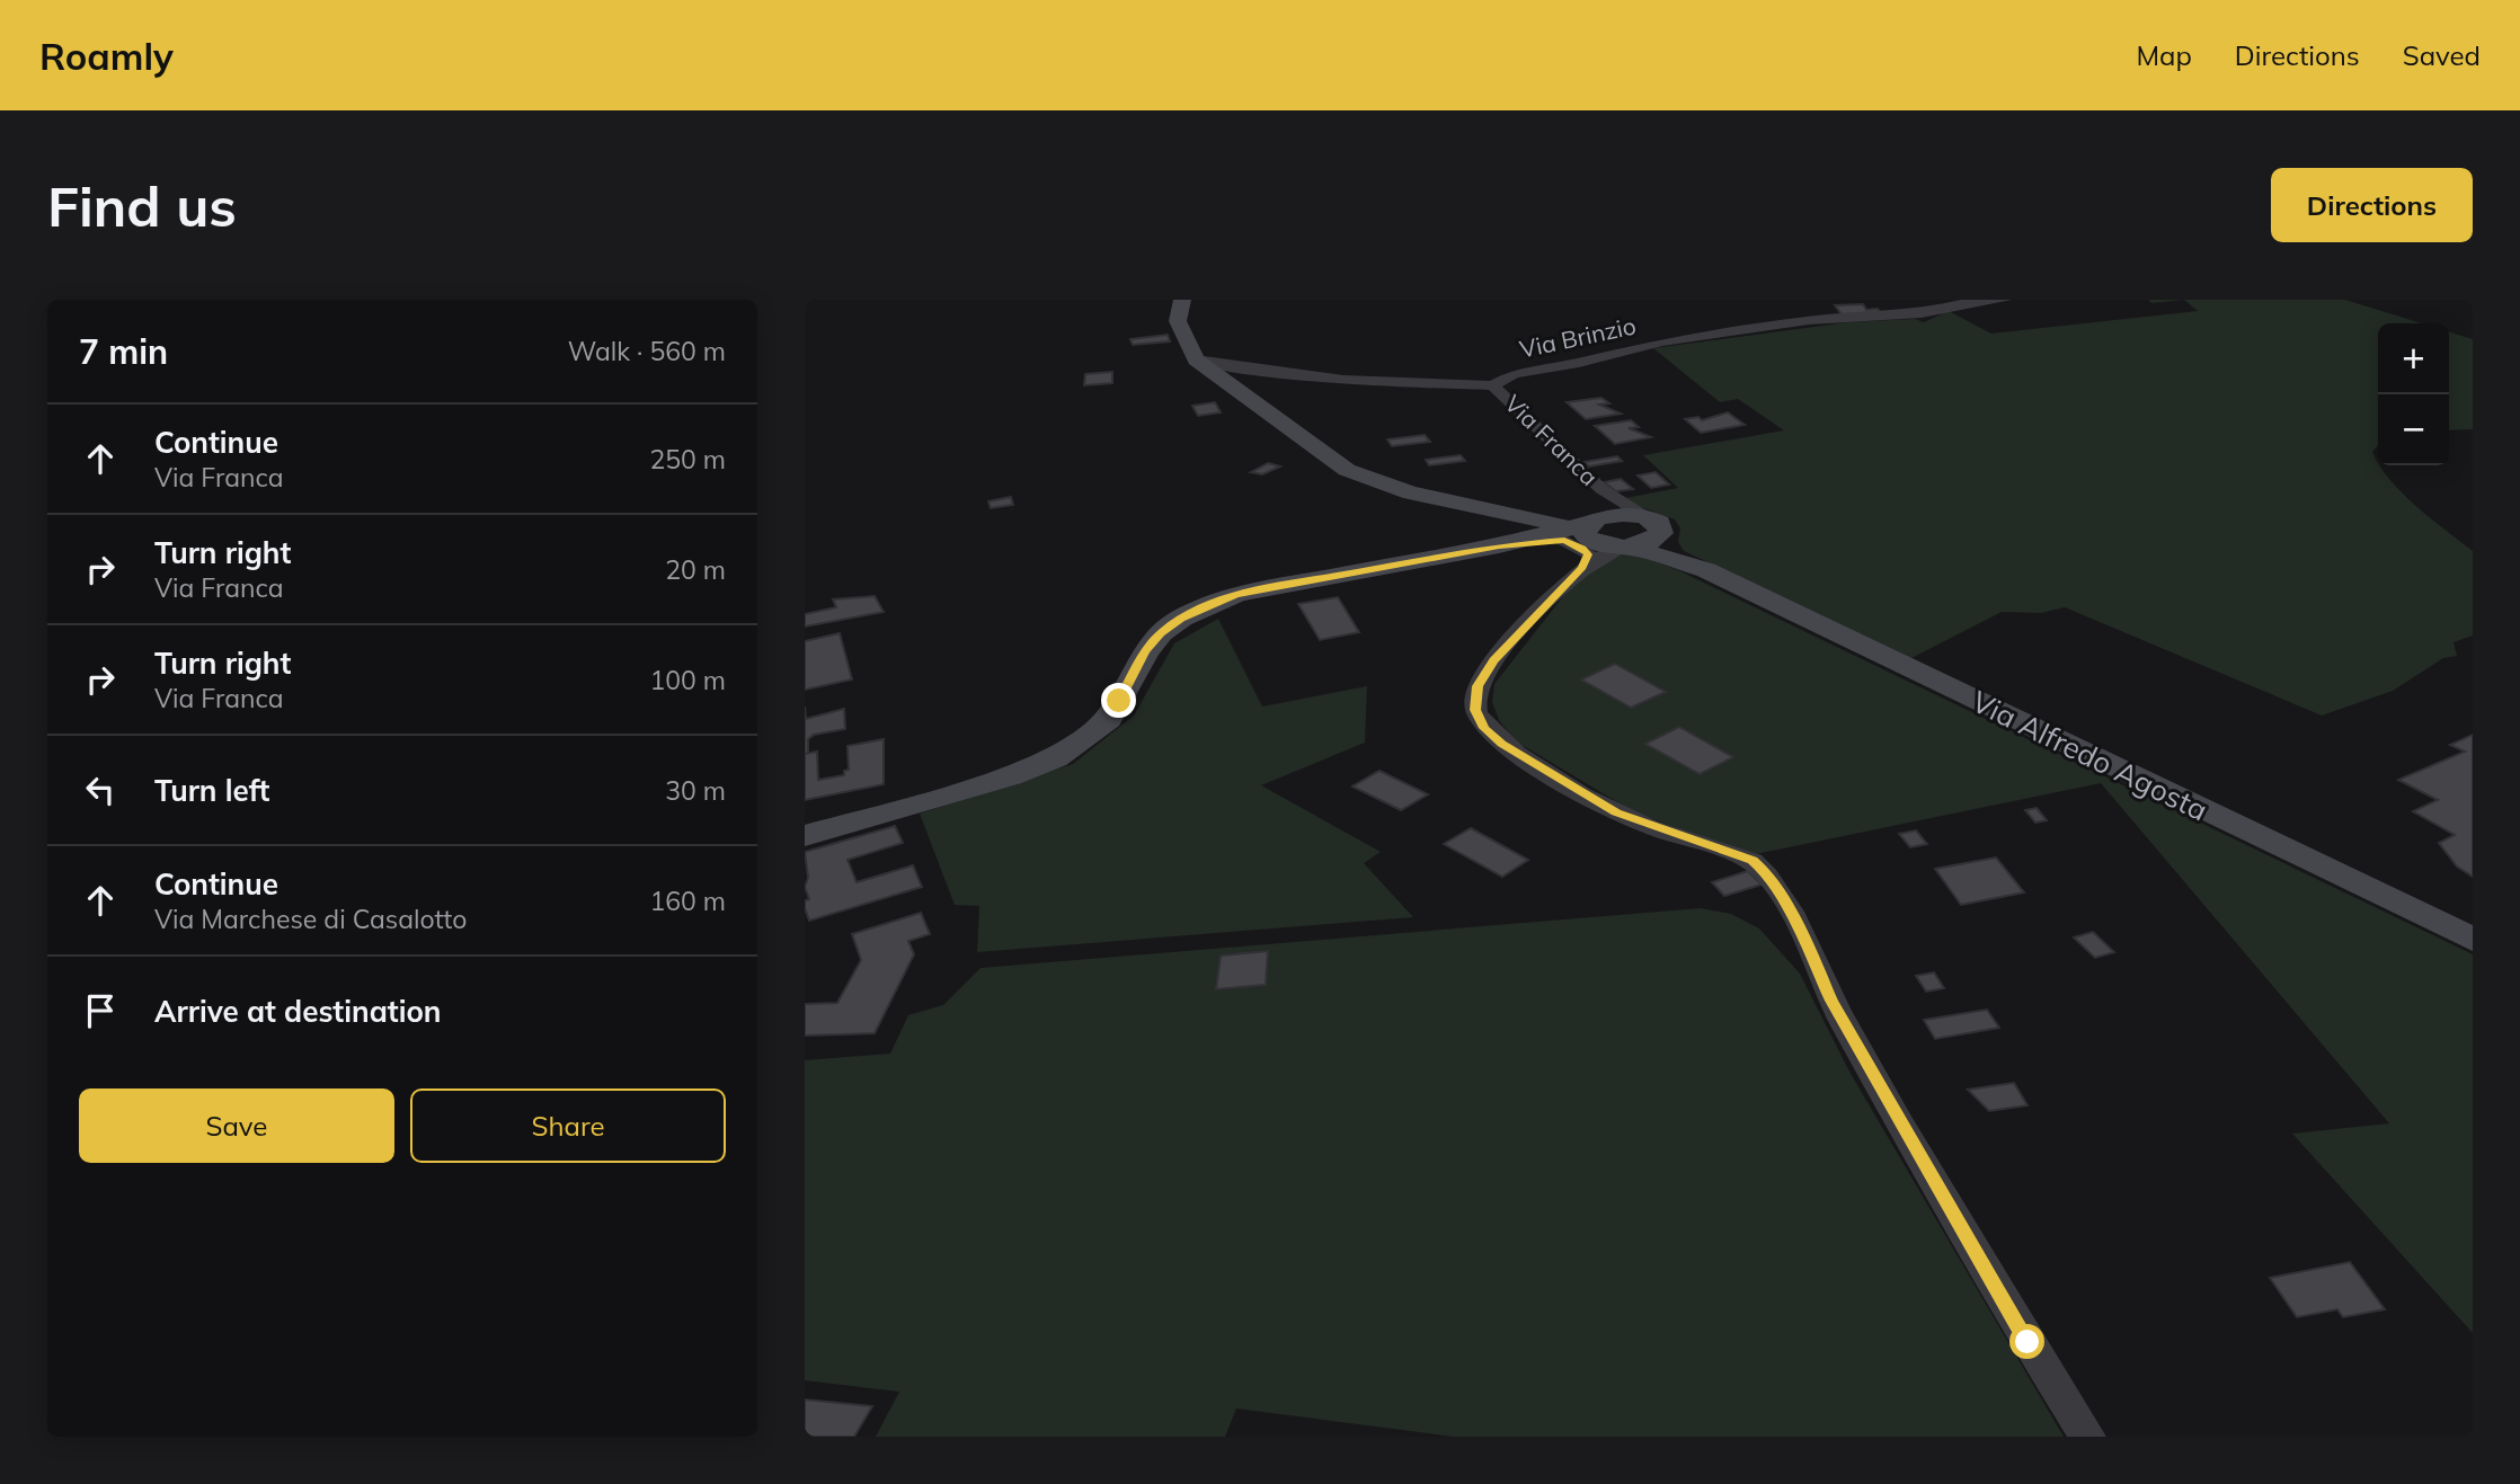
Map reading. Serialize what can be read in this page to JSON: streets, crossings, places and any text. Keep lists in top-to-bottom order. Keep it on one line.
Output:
{"streets":{"street":["Via Brinzio","Via Franca","Via Alfredo Agosta"]},"crossings":[["Via Brinzio","Via Franca"],["Via Franca","Via Alfredo Agosta"]],"page":{"header":"Roamly","nav":["Map","Directions","Saved"],"buttons":["Directions",["Save","Share"]],"title":"Find us","heading":["7 min","Walk · 560 m"],"map_buttons":["+","−"],"list":[["Continue","Via Franca","250 m"],["Turn right","Via Franca","20 m"],["Turn right","Via Franca","100 m"],["Turn left","30 m"],["Continue","Via Marchese di Casalotto","160 m"],"Arrive at destination"]}}
